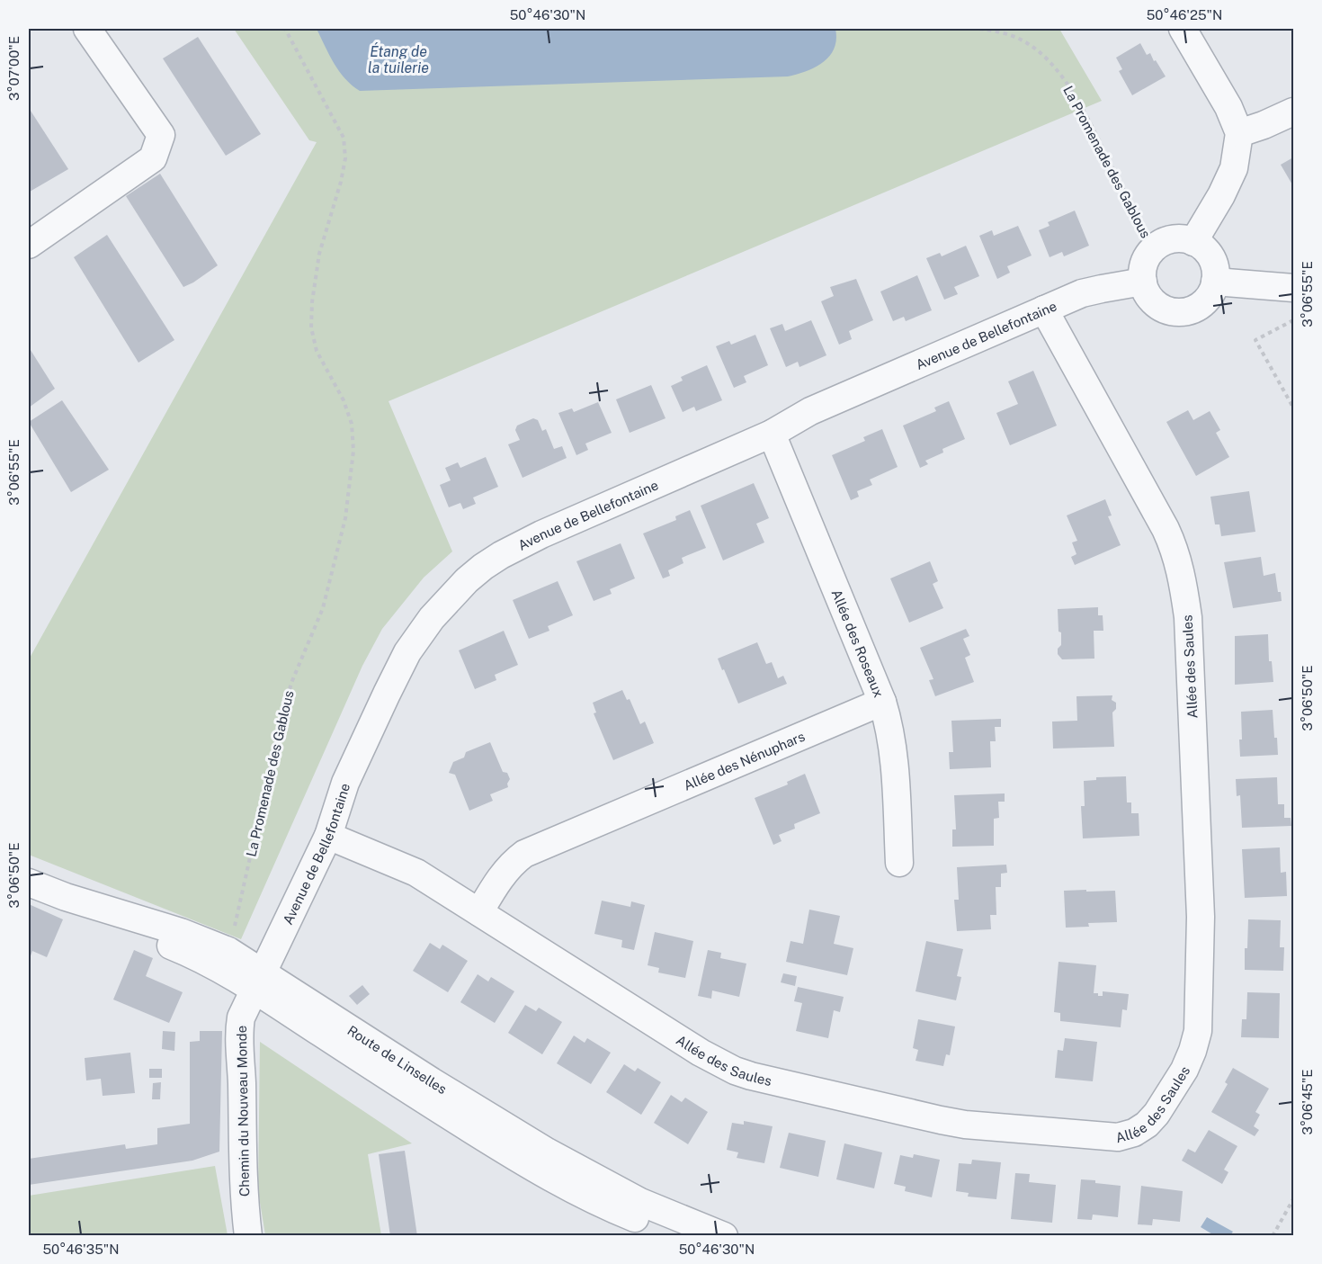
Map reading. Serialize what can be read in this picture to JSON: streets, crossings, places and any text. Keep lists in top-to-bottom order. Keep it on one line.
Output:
{"streets":{"street":["Avenue de Bellefontaine","Allée des Roseaux","Allée des Saules","Allée des Nénuphars","Route de Linselles","Chemin du Nouveau Monde"],"path":["La Promenade des Gablous"]},"crossings":[["La Promenade des Gablous","Avenue de Bellefontaine"],["La Promenade des Gablous","Route de Linselles"],["Avenue de Bellefontaine","Allée des Roseaux"],["Avenue de Bellefontaine","Allée des Saules"],["Avenue de Bellefontaine","Route de Linselles"],["Avenue de Bellefontaine","Chemin du Nouveau Monde"],["Allée des Roseaux","Allée des Nénuphars"],["Allée des Saules","Allée des Nénuphars"],["Route de Linselles","Chemin du Nouveau Monde"]],"water":["Étang de la tuilerie"],"coordinates":["50°46'30\"N","50°46'25\"N","3°07'00\"E","3°06'55\"E","3°06'50\"E","3°06'45\"E","50°46'35\"N"]}
